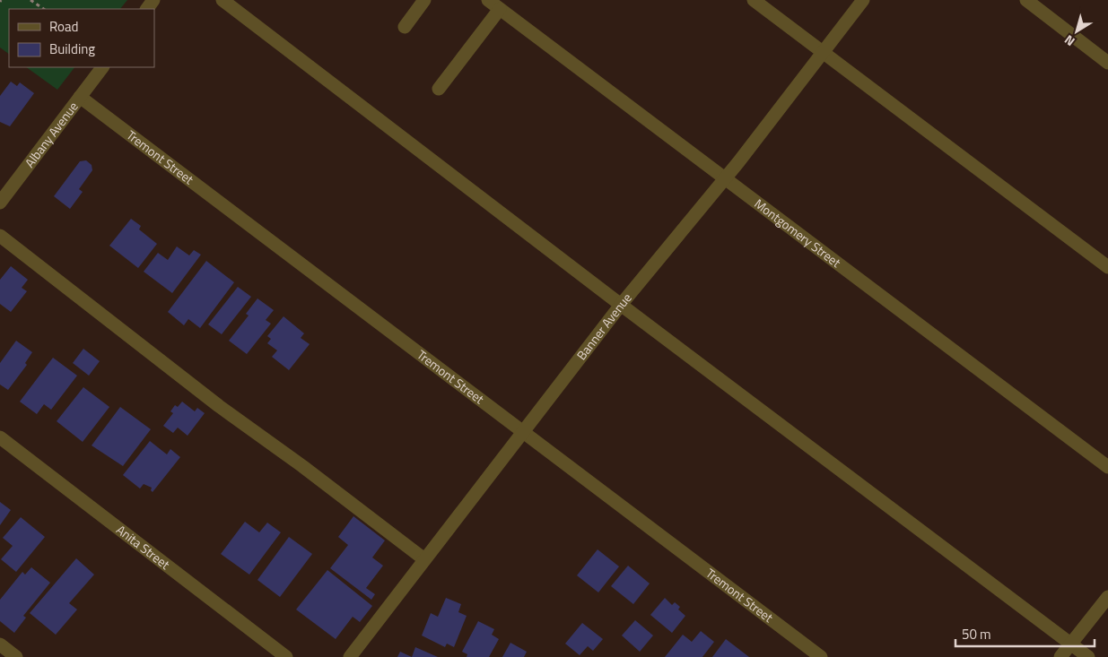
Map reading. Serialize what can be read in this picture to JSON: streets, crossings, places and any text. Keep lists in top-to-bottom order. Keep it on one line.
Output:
{"streets":{"street":["Albany Avenue","Tremont Street","Montgomery Street","Banner Avenue","Anita Street"]},"crossings":[["Albany Avenue","Tremont Street"],["Tremont Street","Banner Avenue"],["Montgomery Street","Banner Avenue"]],"legend":["Road","Building"],"scale_bar":"50 m","north":"bottom left"}
